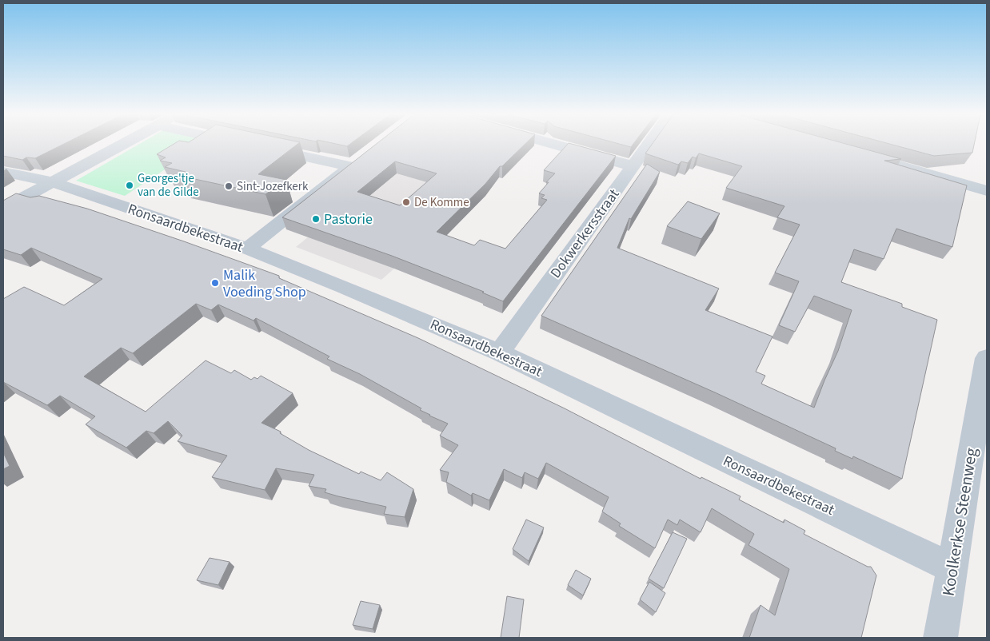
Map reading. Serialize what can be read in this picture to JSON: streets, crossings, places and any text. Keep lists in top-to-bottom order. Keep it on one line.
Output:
{"streets":{"street":["Ronsaardbekestraat","Dokwerkersstraat","Koolkerkse Steenweg"]},"crossings":[["Ronsaardbekestraat","Dokwerkersstraat"],["Ronsaardbekestraat","Koolkerkse Steenweg"]],"places":["Georges'tje van de Gilde","Sint-Jozefkerk","De Komme","Pastorie","Malik Voeding Shop"]}
